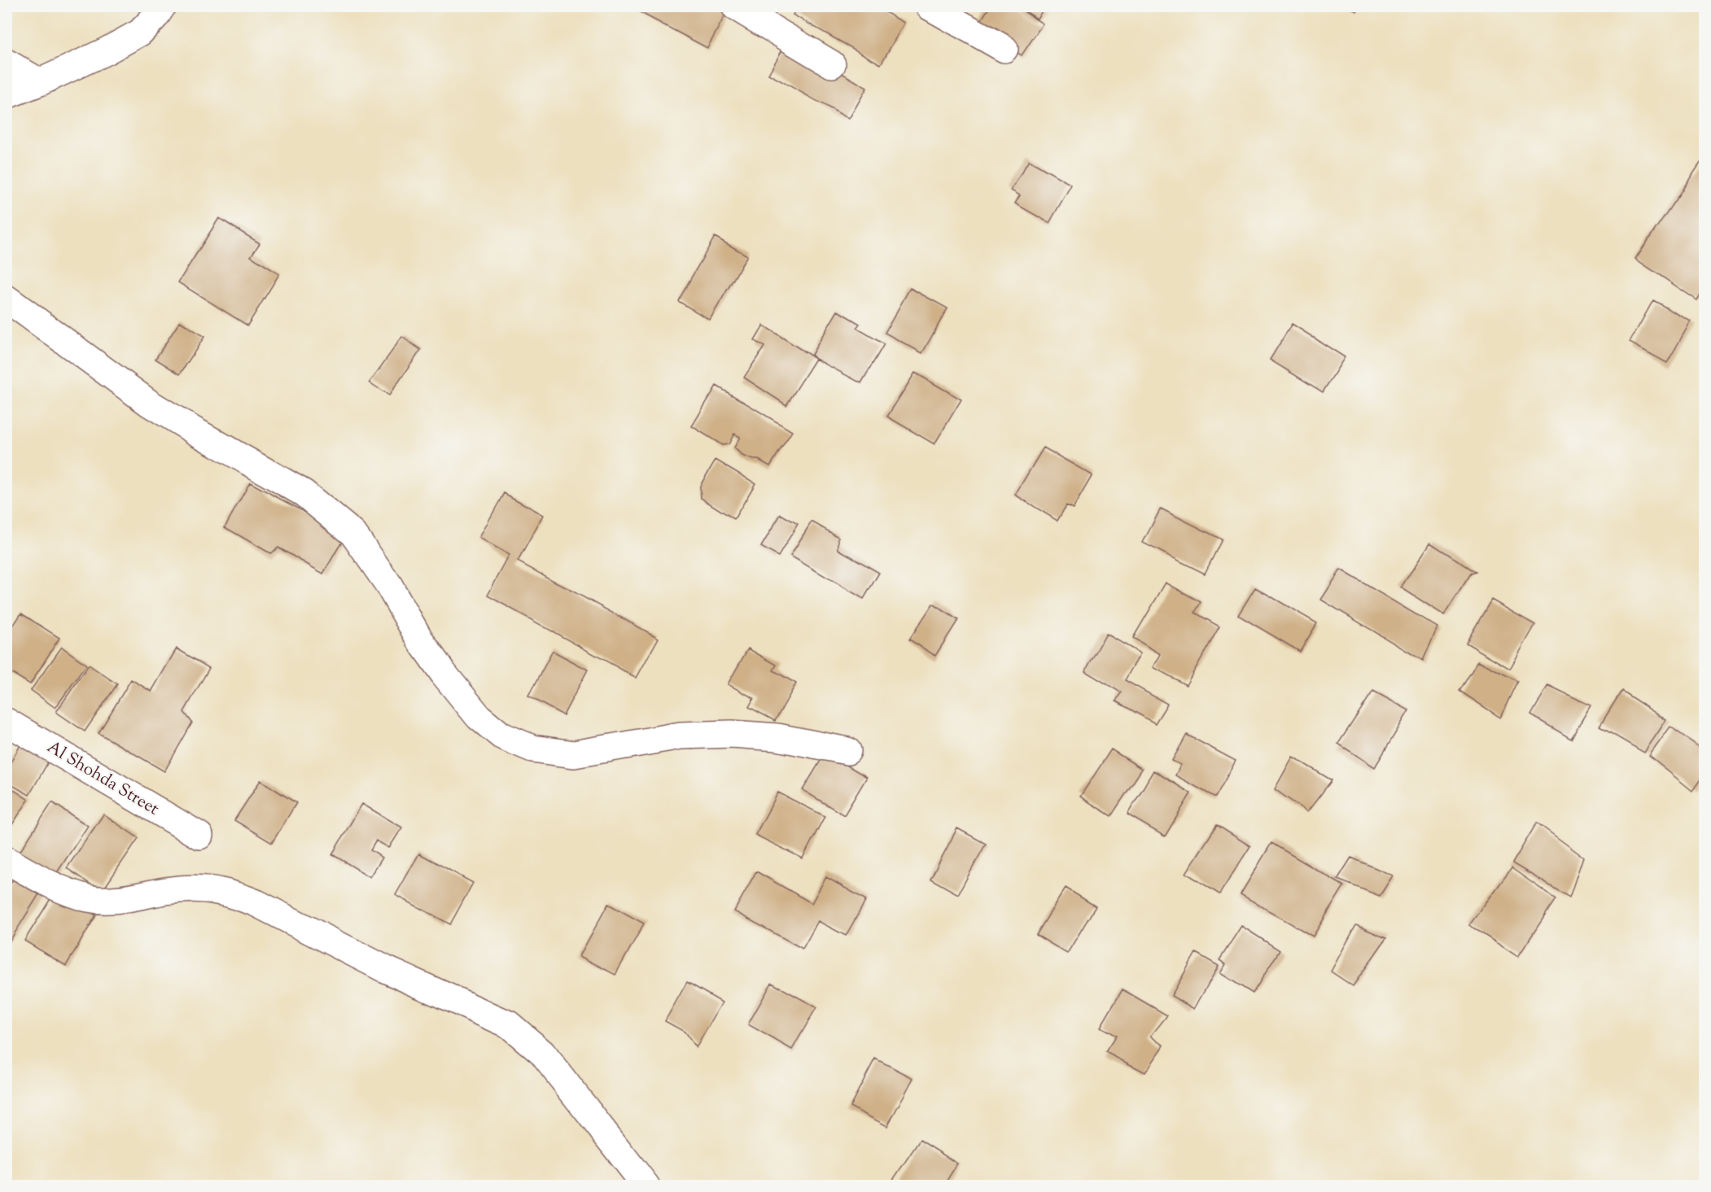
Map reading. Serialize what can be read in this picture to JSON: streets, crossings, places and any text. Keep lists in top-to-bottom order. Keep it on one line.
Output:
{"streets":{"street":["Al Shohda Street"]}}
